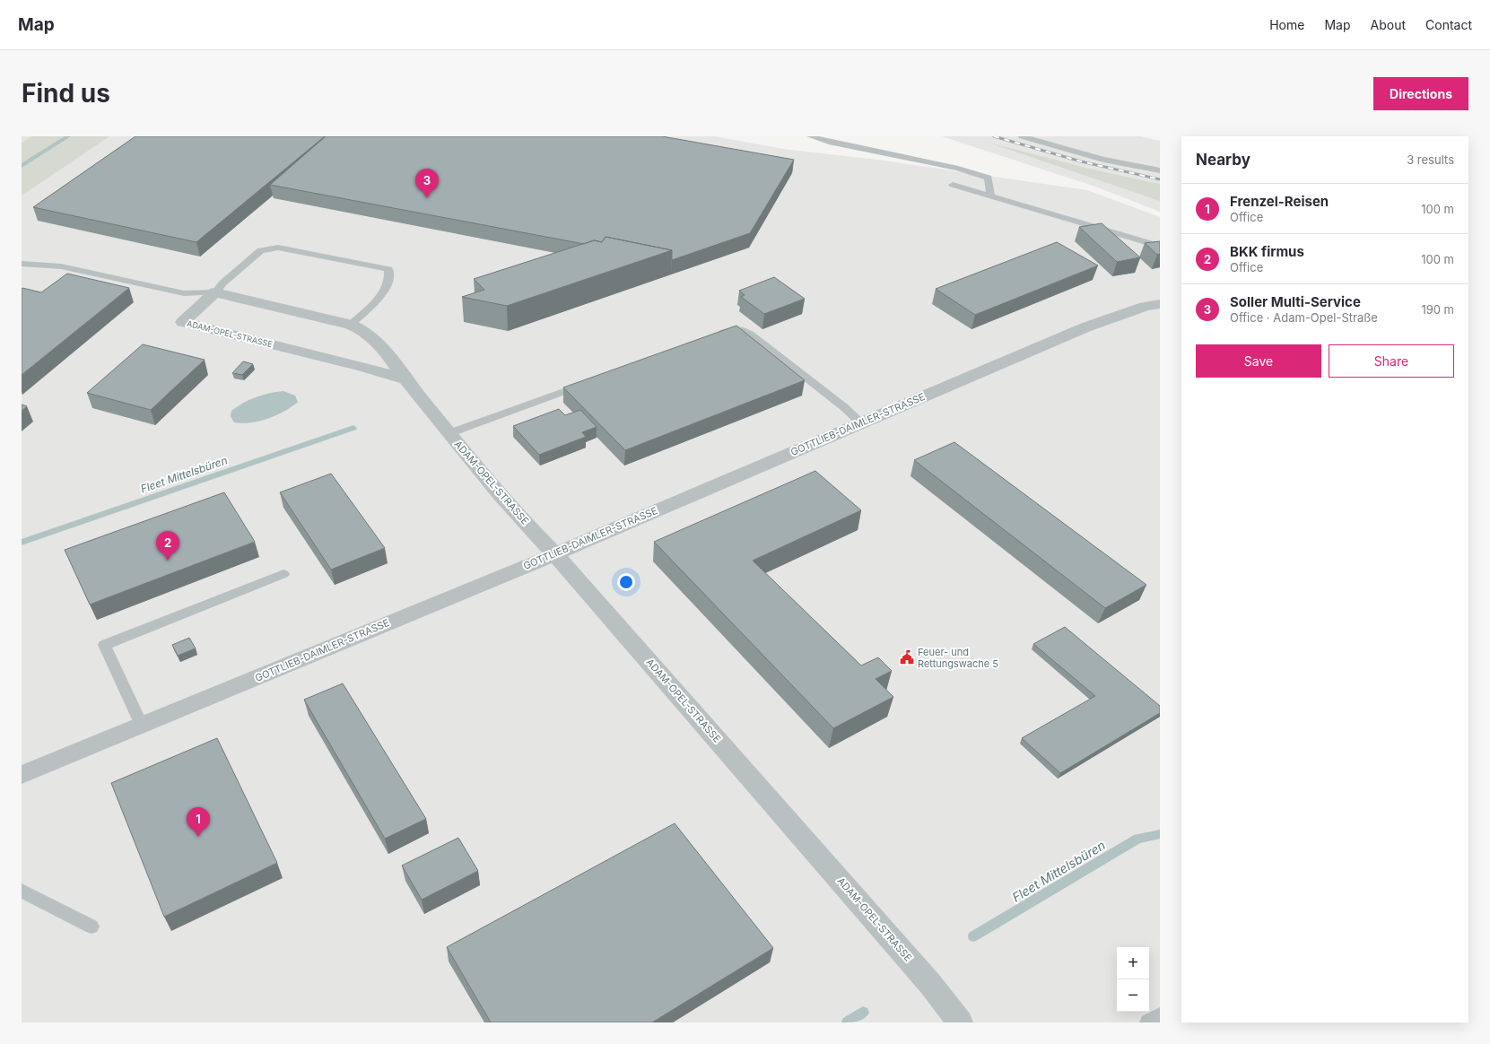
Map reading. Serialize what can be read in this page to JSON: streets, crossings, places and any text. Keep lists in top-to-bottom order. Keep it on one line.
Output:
{"streets":{"street":["ADAM-OPEL-STRASSE","GOTTLIEB-DAIMLER-STRASSE"]},"crossings":[["ADAM-OPEL-STRASSE","GOTTLIEB-DAIMLER-STRASSE"]],"water":["Fleet Mittelsbüren"],"places":{"public building":["Feuer- und Rettungswache 5"]},"page":{"header":"Map","nav":["Home","Map","About","Contact"],"buttons":["Directions",["Save","Share"]],"title":"Find us","heading":["Nearby","3 results"],"pins":["3","2","1"],"list":[{"mark":"1","name":"Frenzel-Reisen","note":"Office","value":"100 m"},{"mark":"2","name":"BKK firmus","note":"Office","value":"100 m"},{"mark":"3","name":"Soller Multi-Service","note":"Office · Adam-Opel-Straße","value":"190 m"}],"map_buttons":["+","−"]}}
